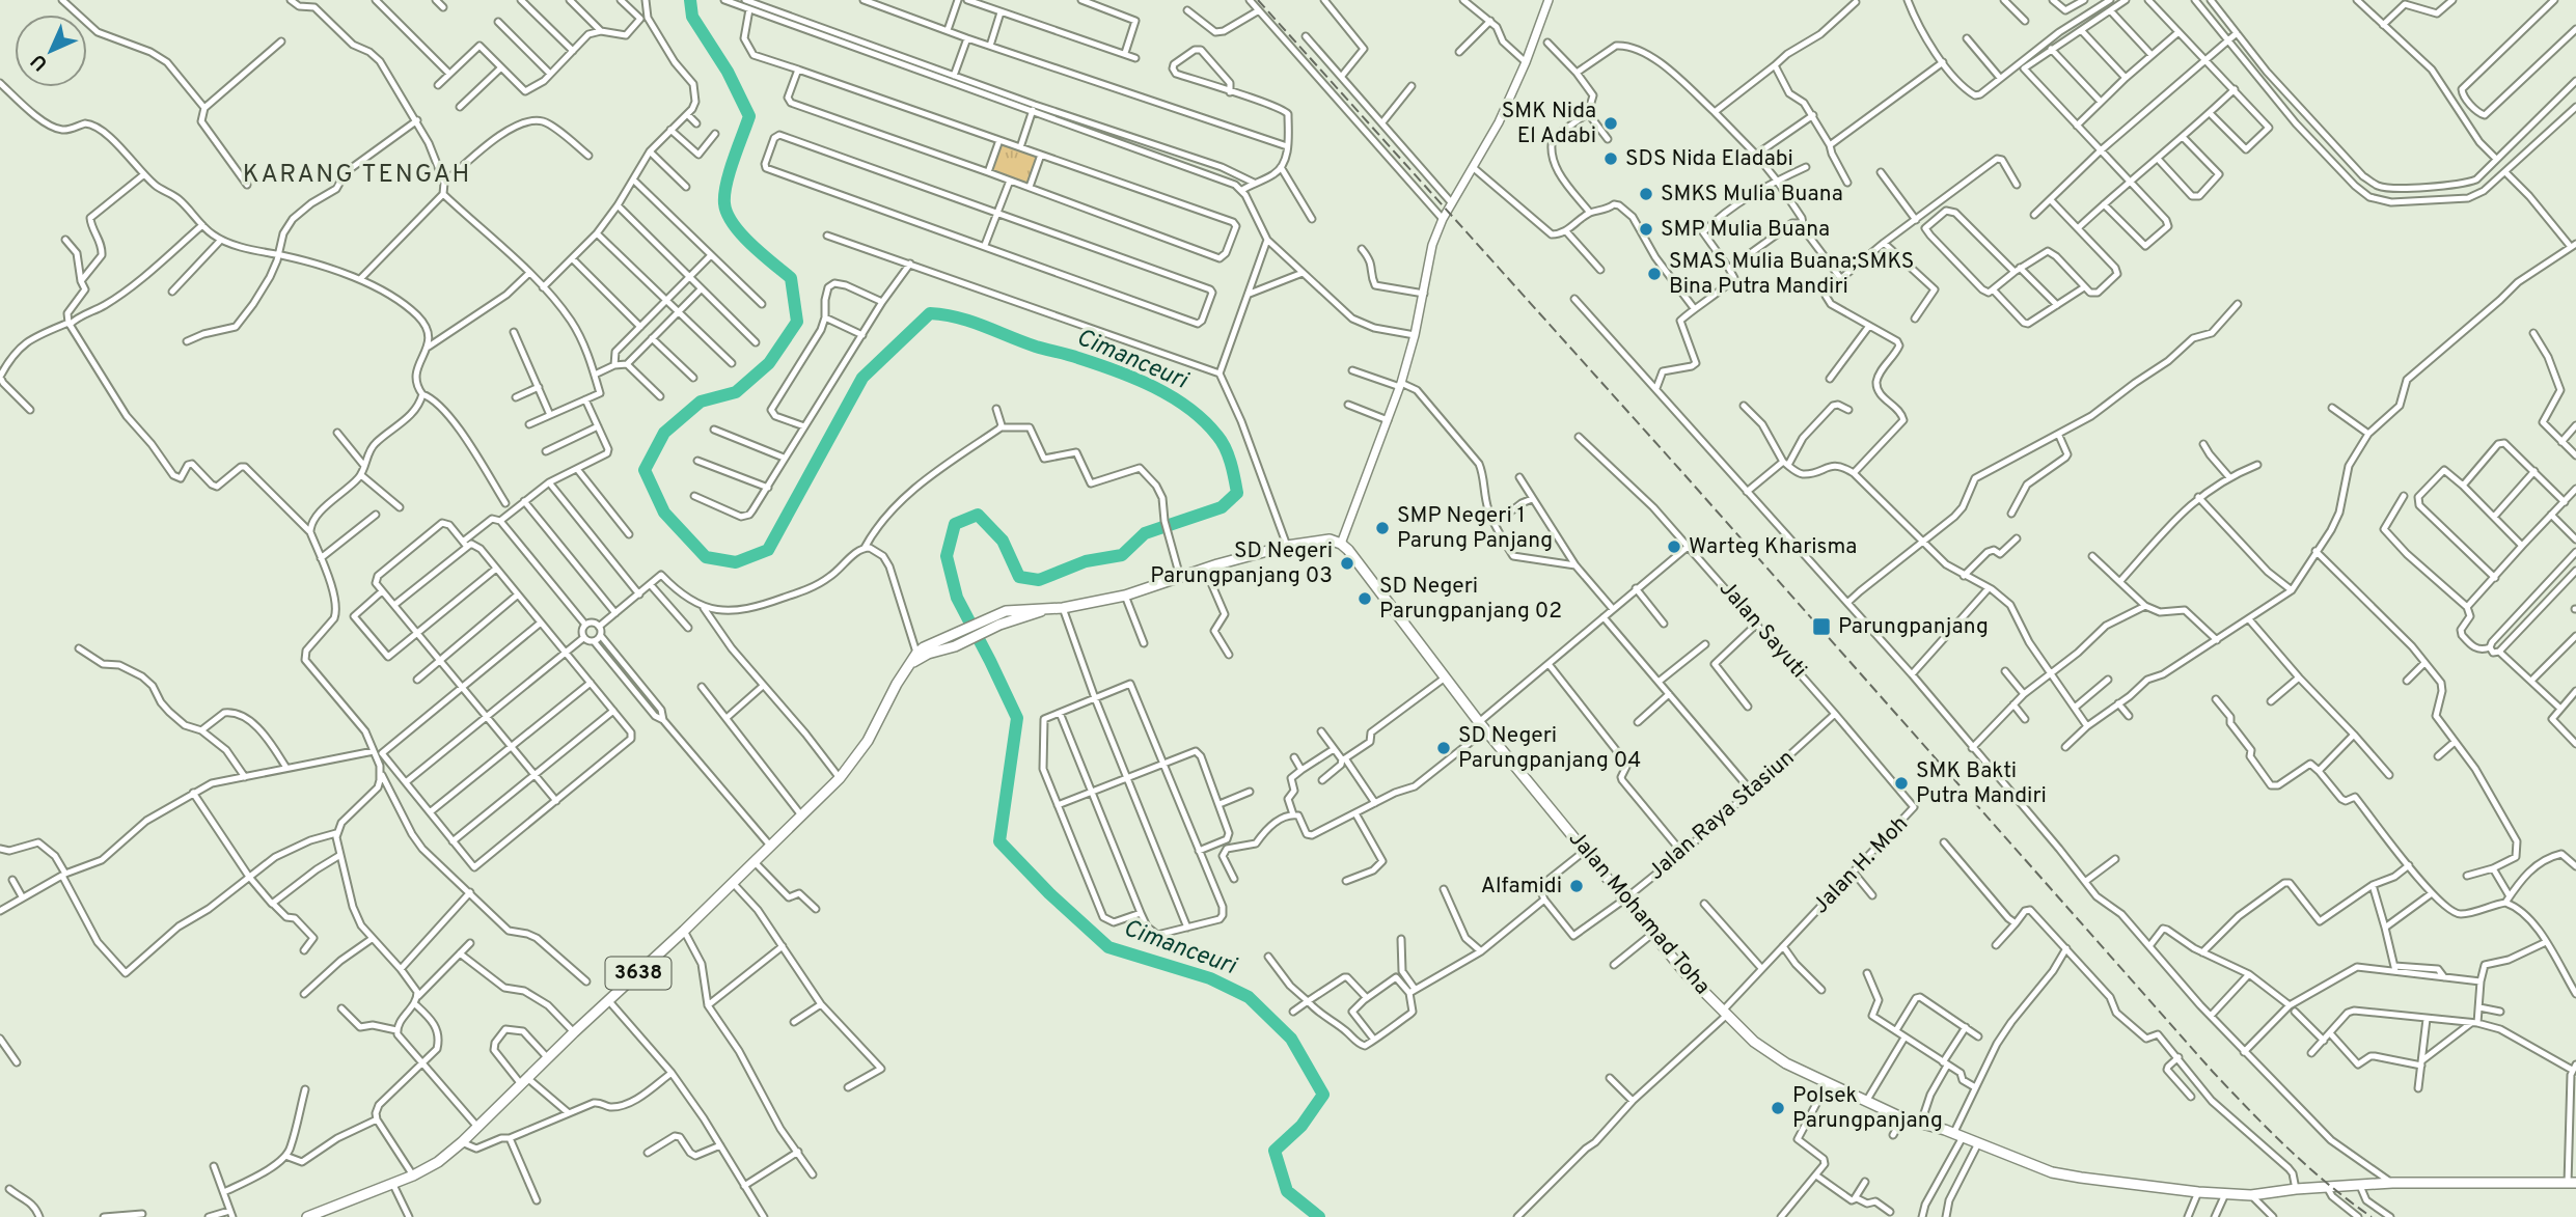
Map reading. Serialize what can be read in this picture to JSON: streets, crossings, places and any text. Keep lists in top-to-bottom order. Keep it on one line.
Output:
{"streets":{"main road":["Jalan Mohamad Toha","3638"],"street":["Jalan Sayuti","Jalan Raya Stasiun","Jalan H. Moh"]},"crossings":[["Jalan Sayuti","Jalan Raya Stasiun"],["Jalan Sayuti","Jalan H. Moh"],["Jalan Raya Stasiun","Jalan H. Moh"],["Jalan Raya Stasiun","Jalan Mohamad Toha"],["Jalan H. Moh","Jalan Mohamad Toha"]],"districts":["KARANG TENGAH"],"water":["Cimanceuri"],"places":{"other":["SMK Nida El Adabi","SDS Nida Eladabi","SMKS Mulia Buana","SMP Mulia Buana","SMAS Mulia Buana;SMKS Bina Putra Mandiri","SMP Negeri 1 Parung Panjang","Warteg Kharisma","SD Negeri Parungpanjang 03","SD Negeri Parungpanjang 02","SD Negeri Parungpanjang 04","SMK Bakti Putra Mandiri","Alfamidi","Polsek Parungpanjang"],"transit":["Parungpanjang"]},"north":"bottom left"}
